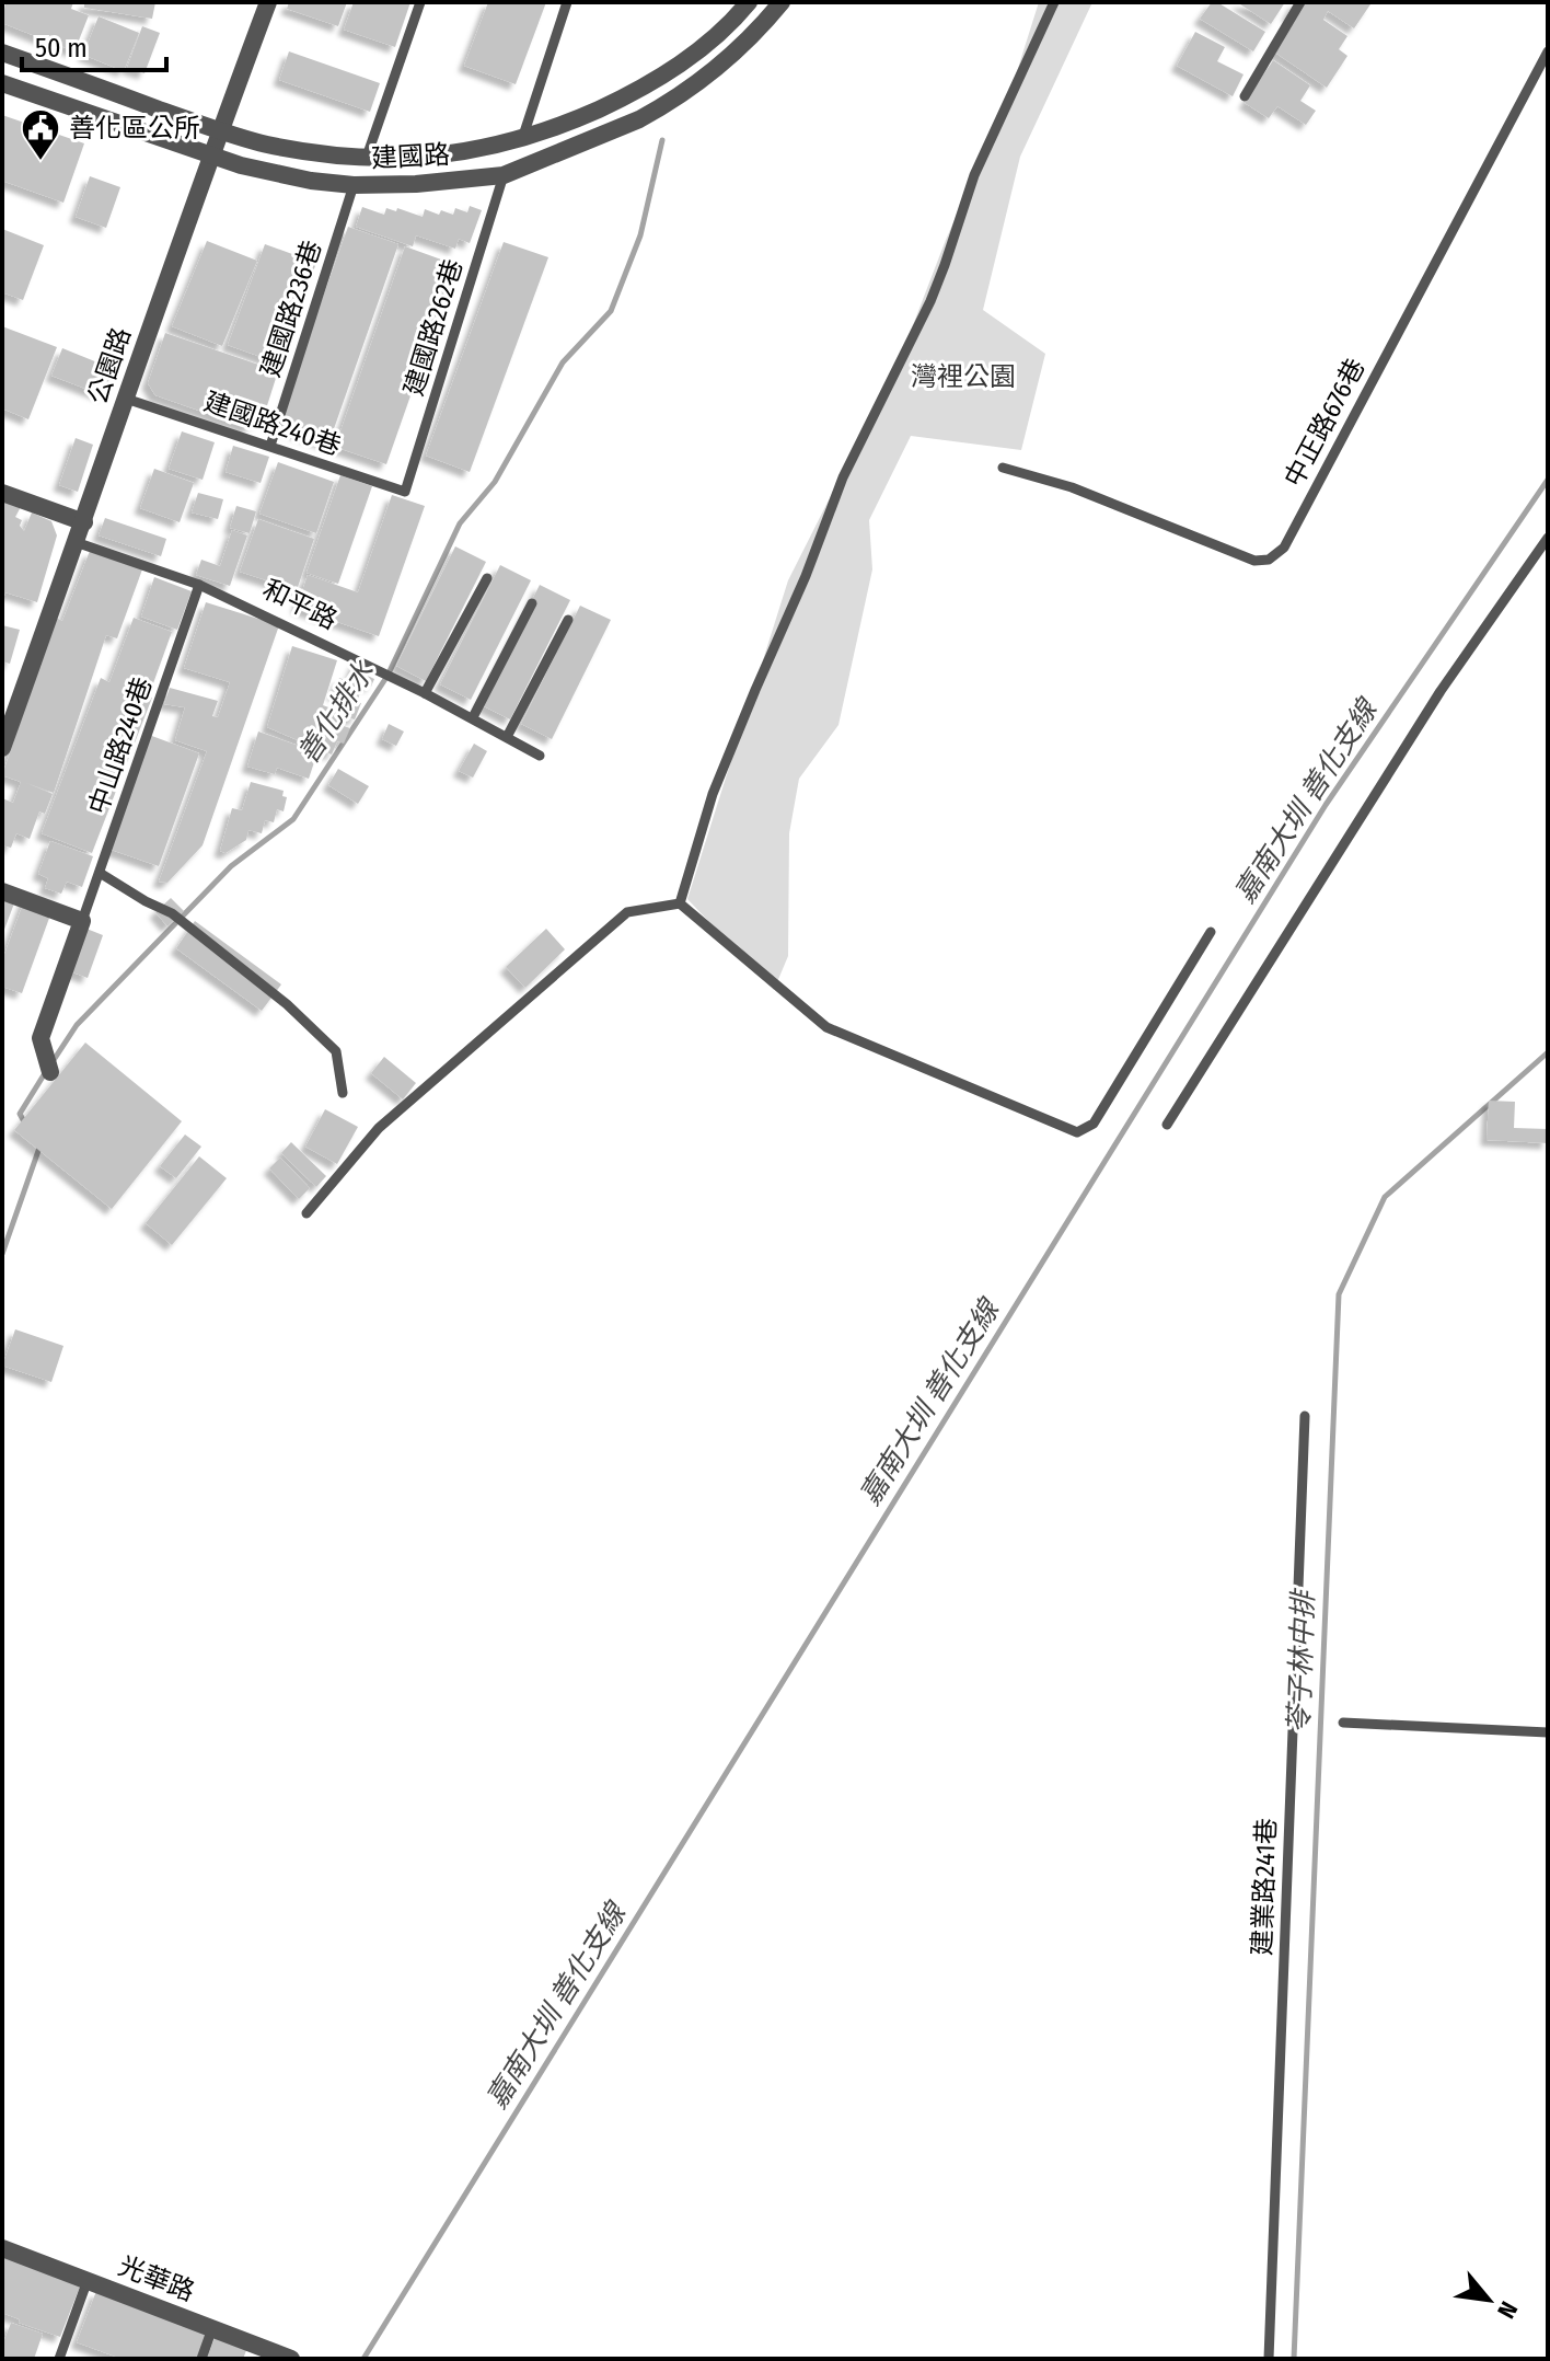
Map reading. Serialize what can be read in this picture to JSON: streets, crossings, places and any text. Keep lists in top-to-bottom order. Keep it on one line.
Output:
{"streets":{"street":["建國路","公園路","光華路"],"lane":["建國路236巷","建國路262巷","中正路676巷","建國路240巷","和平路","中山路240巷","建業路241巷"]},"crossings":[["建國路","建國路236巷"],["建國路","建國路262巷"],["建國路","公園路"],["建國路236巷","建國路240巷"],["建國路262巷","建國路240巷"],["公園路","建國路240巷"],["公園路","和平路"],["和平路","中山路240巷"]],"water":["善化排水","嘉南大圳 善化支線","苓子林中排"],"parks":["灣裡公園"],"places":{"public building":["善化區公所"]},"scale_bar":"50 m","north":"bottom right"}
